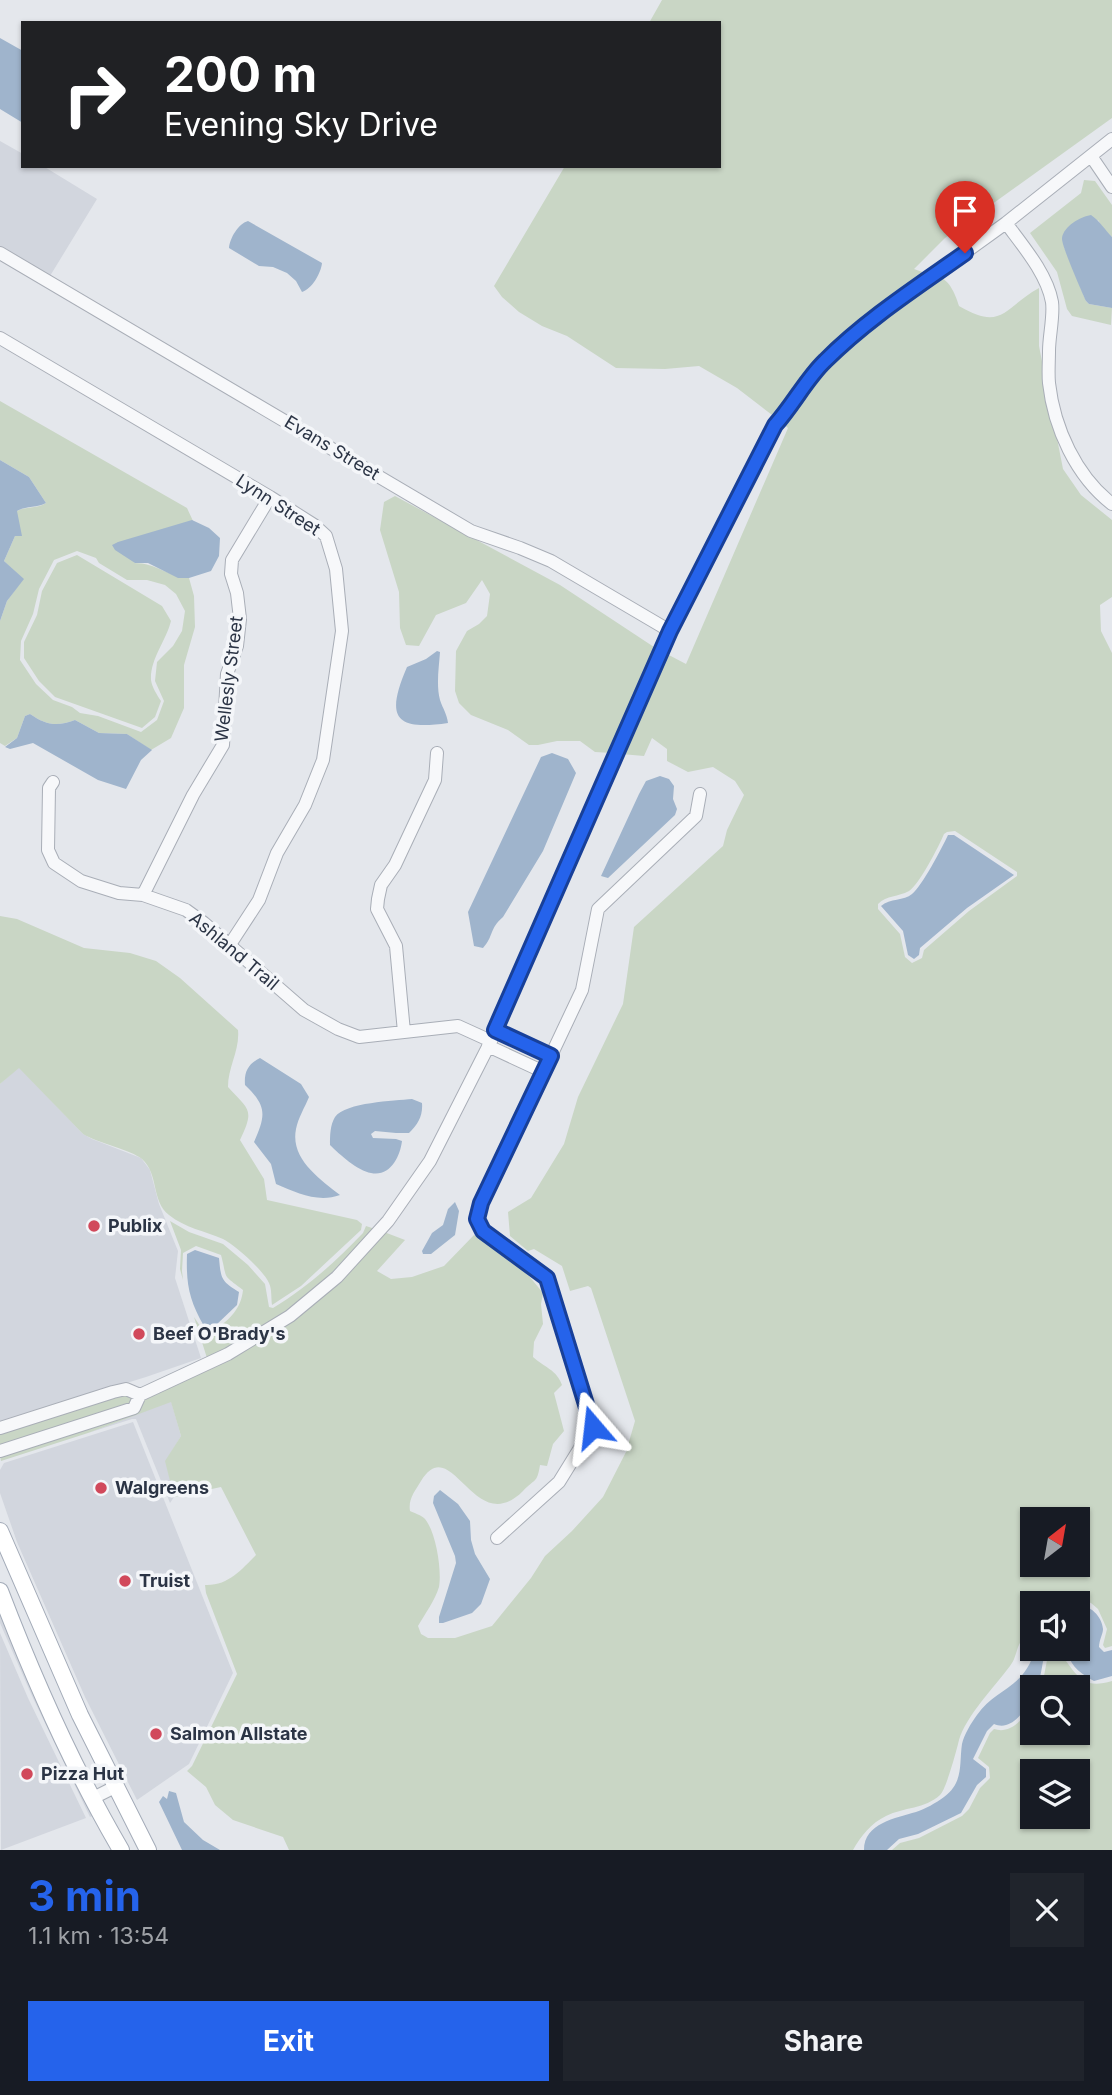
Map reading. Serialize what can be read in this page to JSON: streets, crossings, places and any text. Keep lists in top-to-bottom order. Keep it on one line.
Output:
{"streets":{"street":["Evans Street","Lynn Street","Wellesly Street","Ashland Trail"]},"crossings":[["Lynn Street","Wellesly Street"],["Lynn Street","Ashland Trail"],["Wellesly Street","Ashland Trail"]],"places":["Publix","Beef O'Brady's","Walgreens","Truist","Salmon Allstate","Pizza Hut"],"north":"top right","page":{"turn":["200 m","Evening Sky Drive"],"heading":["3 min","1.1 km · 13:54"],"buttons":["Exit","Share"]}}
